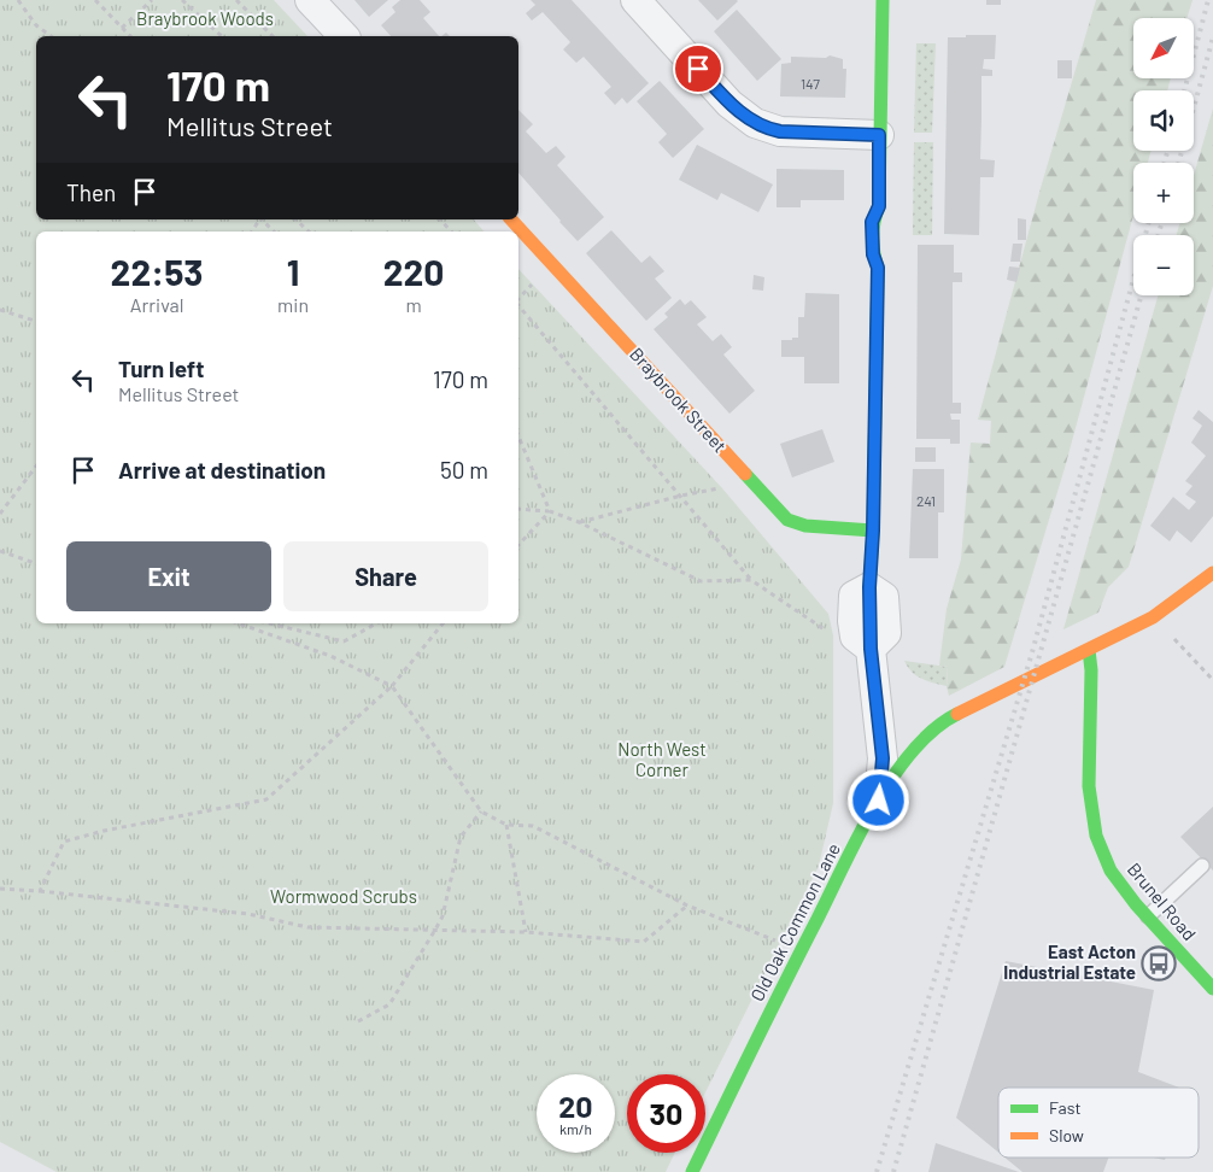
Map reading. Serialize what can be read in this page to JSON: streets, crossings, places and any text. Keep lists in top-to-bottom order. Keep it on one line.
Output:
{"streets":{"street":["Braybrook Street","Brunel Road","Old Oak Common Lane"]},"crossings":[["Brunel Road","Old Oak Common Lane"]],"parks":["Braybrook Woods","North West Corner","Wormwood Scrubs"],"places":{"bus stop":["East Acton Industrial Estate"]},"house_numbers":["147","241"],"legend":["Fast","Slow"],"north":"bottom left","page":{"map_buttons":["+","−"],"turn":["170 m","Mellitus Street"],"then":"Then","eta":["22:53","Arrival","1","min","220","m"],"list":[{"name":"Turn left","note":"Mellitus Street","value":"170 m"},{"name":"Arrive at destination","value":"50 m"}],"buttons":["Exit","Share"],"speed":"20 km/h","limit":"30"}}
